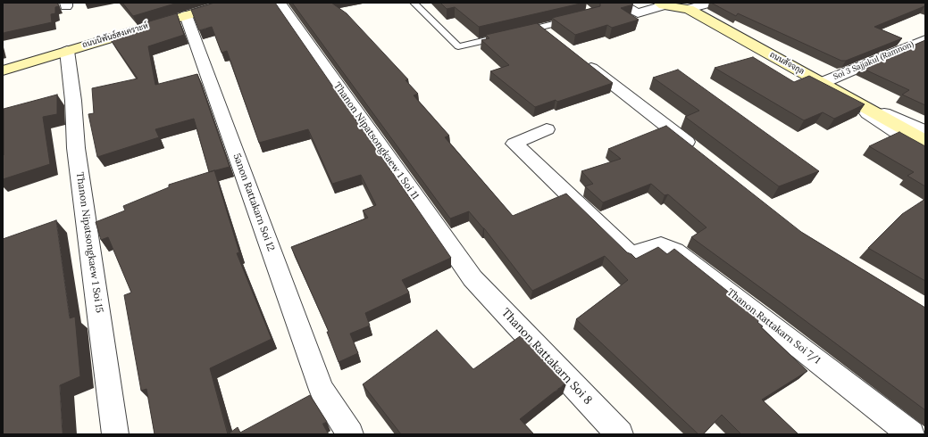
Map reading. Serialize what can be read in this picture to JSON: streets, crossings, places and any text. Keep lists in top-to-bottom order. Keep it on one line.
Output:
{"streets":{"street":["ถนนนิพันธ์สงเคราะห์","Soi 3 Sajjakul (Ramnon)","ถนนสัจจกุล","Thanon Nipatsongkaew 1 Soi 11","5anon Rattakarn Soi 12","Thanon Nipatsongkaew 1 Soi 15","Thanon Rattakarn Soi 7/1","Thanon Rattakarn Soi 8"]},"crossings":[["ถนนนิพันธ์สงเคราะห์","5anon Rattakarn Soi 12"],["ถนนนิพันธ์สงเคราะห์","Thanon Nipatsongkaew 1 Soi 15"],["Soi 3 Sajjakul (Ramnon)","ถนนสัจจกุล"],["Thanon Nipatsongkaew 1 Soi 11","Thanon Rattakarn Soi 8"]]}
